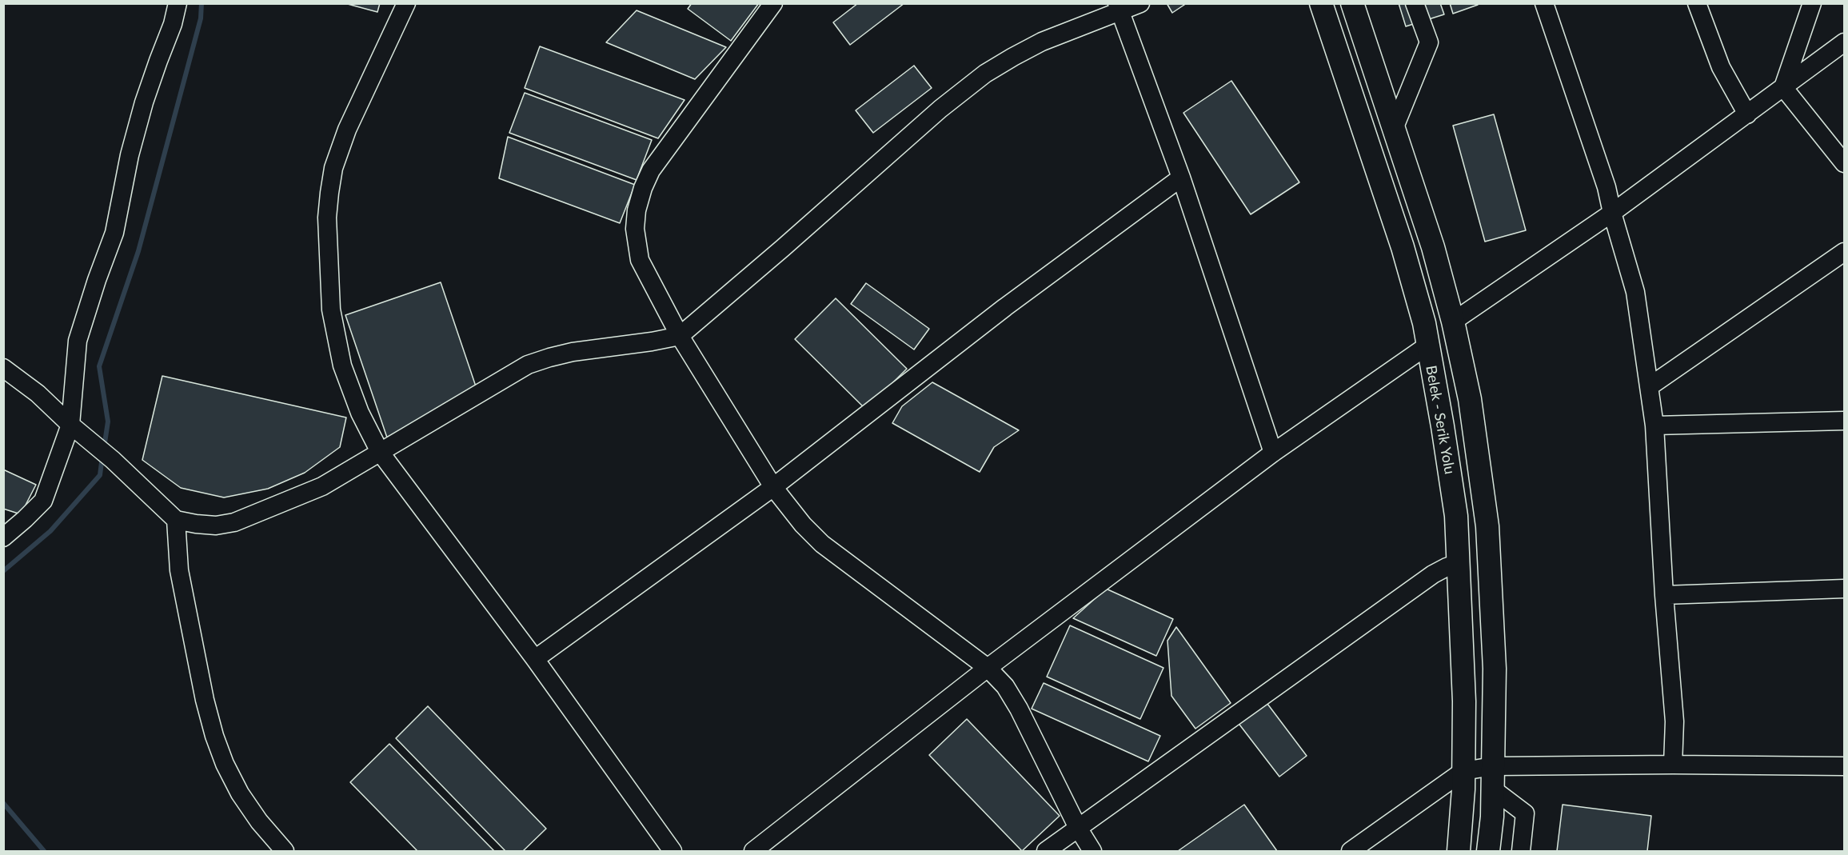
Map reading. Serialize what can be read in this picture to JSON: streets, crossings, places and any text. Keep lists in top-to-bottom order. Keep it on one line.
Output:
{"streets":{"main road":["Belek - Serik Yolu"]}}
